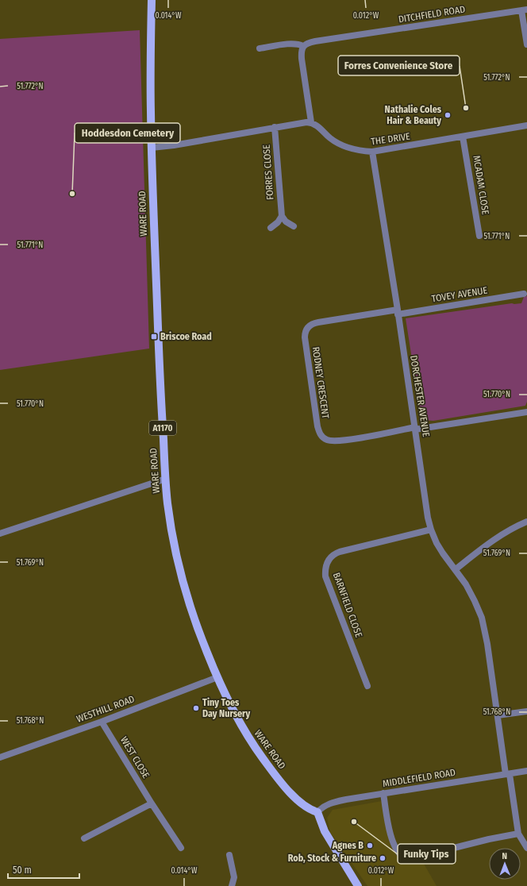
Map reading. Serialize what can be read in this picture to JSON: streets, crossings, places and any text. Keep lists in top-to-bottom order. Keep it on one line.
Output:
{"streets":{"main road":["WARE ROAD","A1170"],"street":["DITCHFIELD ROAD","THE DRIVE","FORRES CLOSE","MCADAM CLOSE","TOVEY AVENUE","RODNEY CRESCENT","DORCHESTER AVENUE","BARNFIELD CLOSE","WESTHILL ROAD","WEST CLOSE","MIDDLEFIELD ROAD"]},"crossings":[["THE DRIVE","MCADAM CLOSE"],["THE DRIVE","DORCHESTER AVENUE"],["WARE ROAD","WESTHILL ROAD"],["WARE ROAD","MIDDLEFIELD ROAD"],["TOVEY AVENUE","RODNEY CRESCENT"],["TOVEY AVENUE","DORCHESTER AVENUE"],["RODNEY CRESCENT","DORCHESTER AVENUE"],["DORCHESTER AVENUE","BARNFIELD CLOSE"],["DORCHESTER AVENUE","MIDDLEFIELD ROAD"],["WESTHILL ROAD","WEST CLOSE"]],"places":{"other":["Forres Convenience Store","Nathalie Coles Hair & Beauty","Hoddesdon Cemetery","Tiny Toes Day Nursery","Funky Tips","Agnes B","Rob, Stock & Furniture"],"transit":["Briscoe Road"]},"scale_bar":"50 m","north":"top","coordinates":["0.014°W","0.012°W","51.772°N","51.771°N","51.770°N","51.769°N","51.768°N"]}
